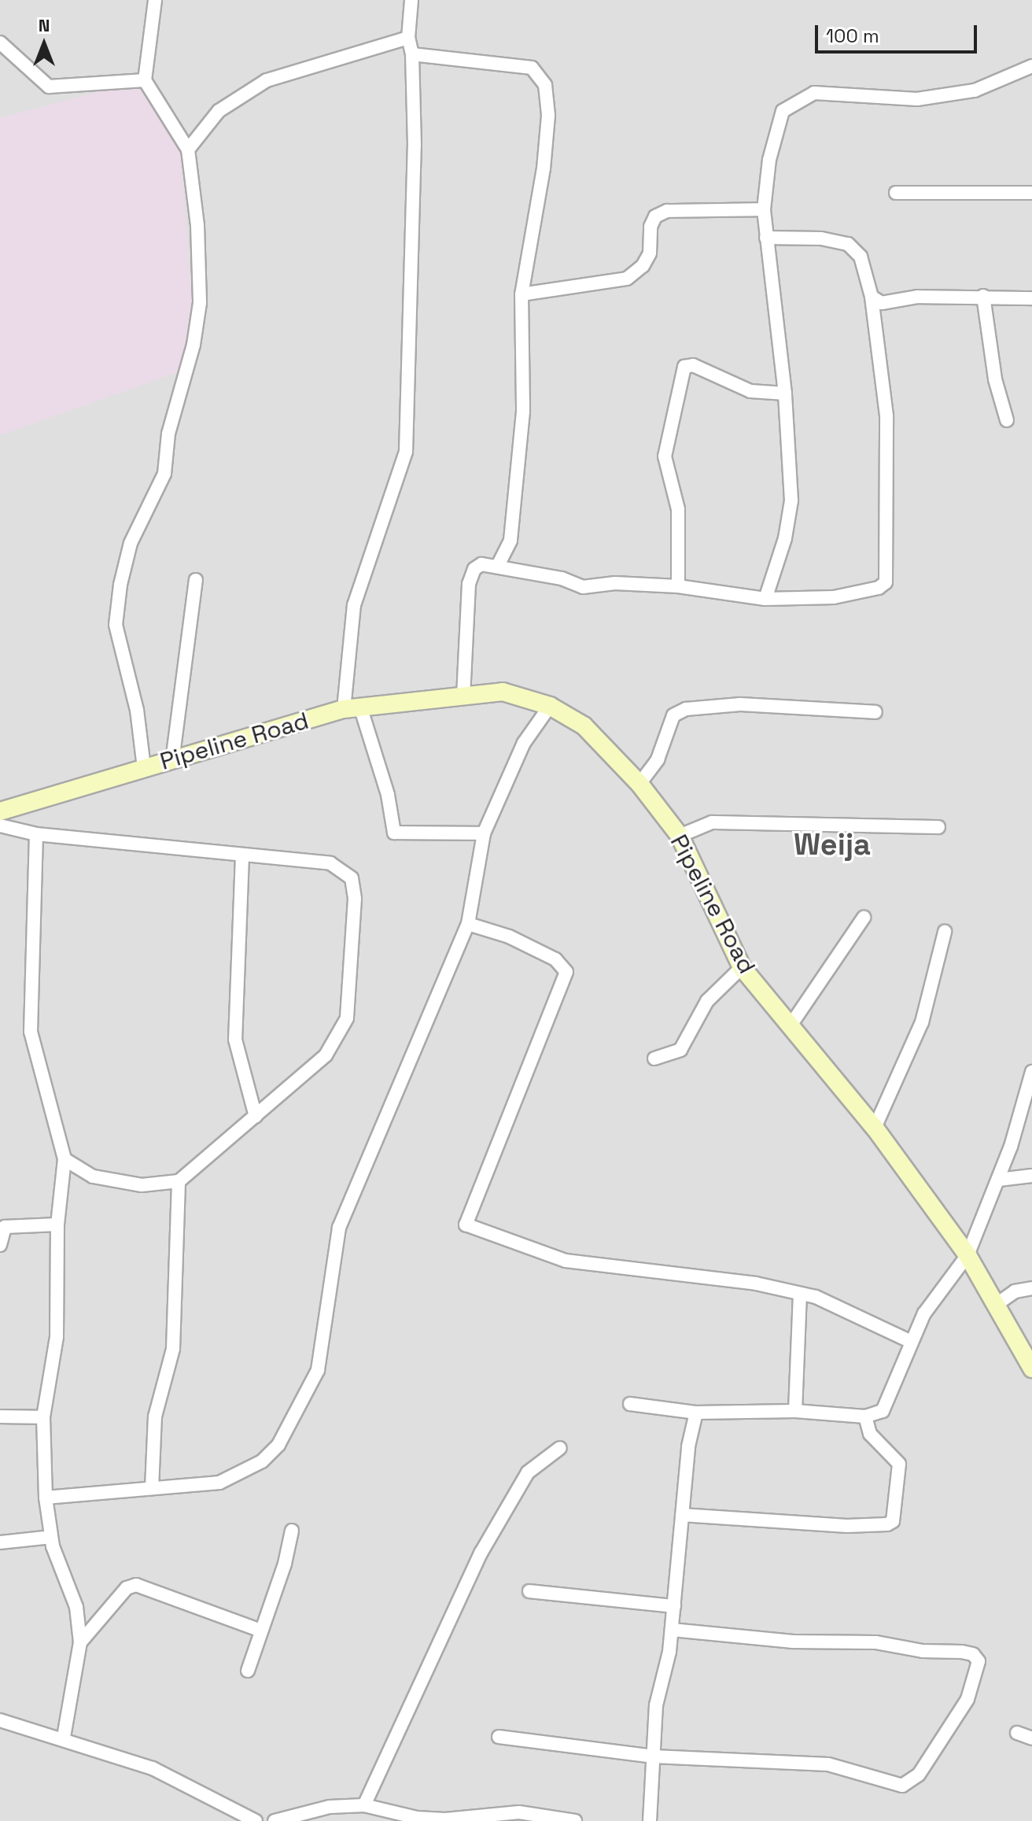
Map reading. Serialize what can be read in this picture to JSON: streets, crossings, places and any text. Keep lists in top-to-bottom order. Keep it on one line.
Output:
{"streets":{"street":["Pipeline Road"]},"districts":["Weija"],"scale_bar":"100 m","north":"top"}
